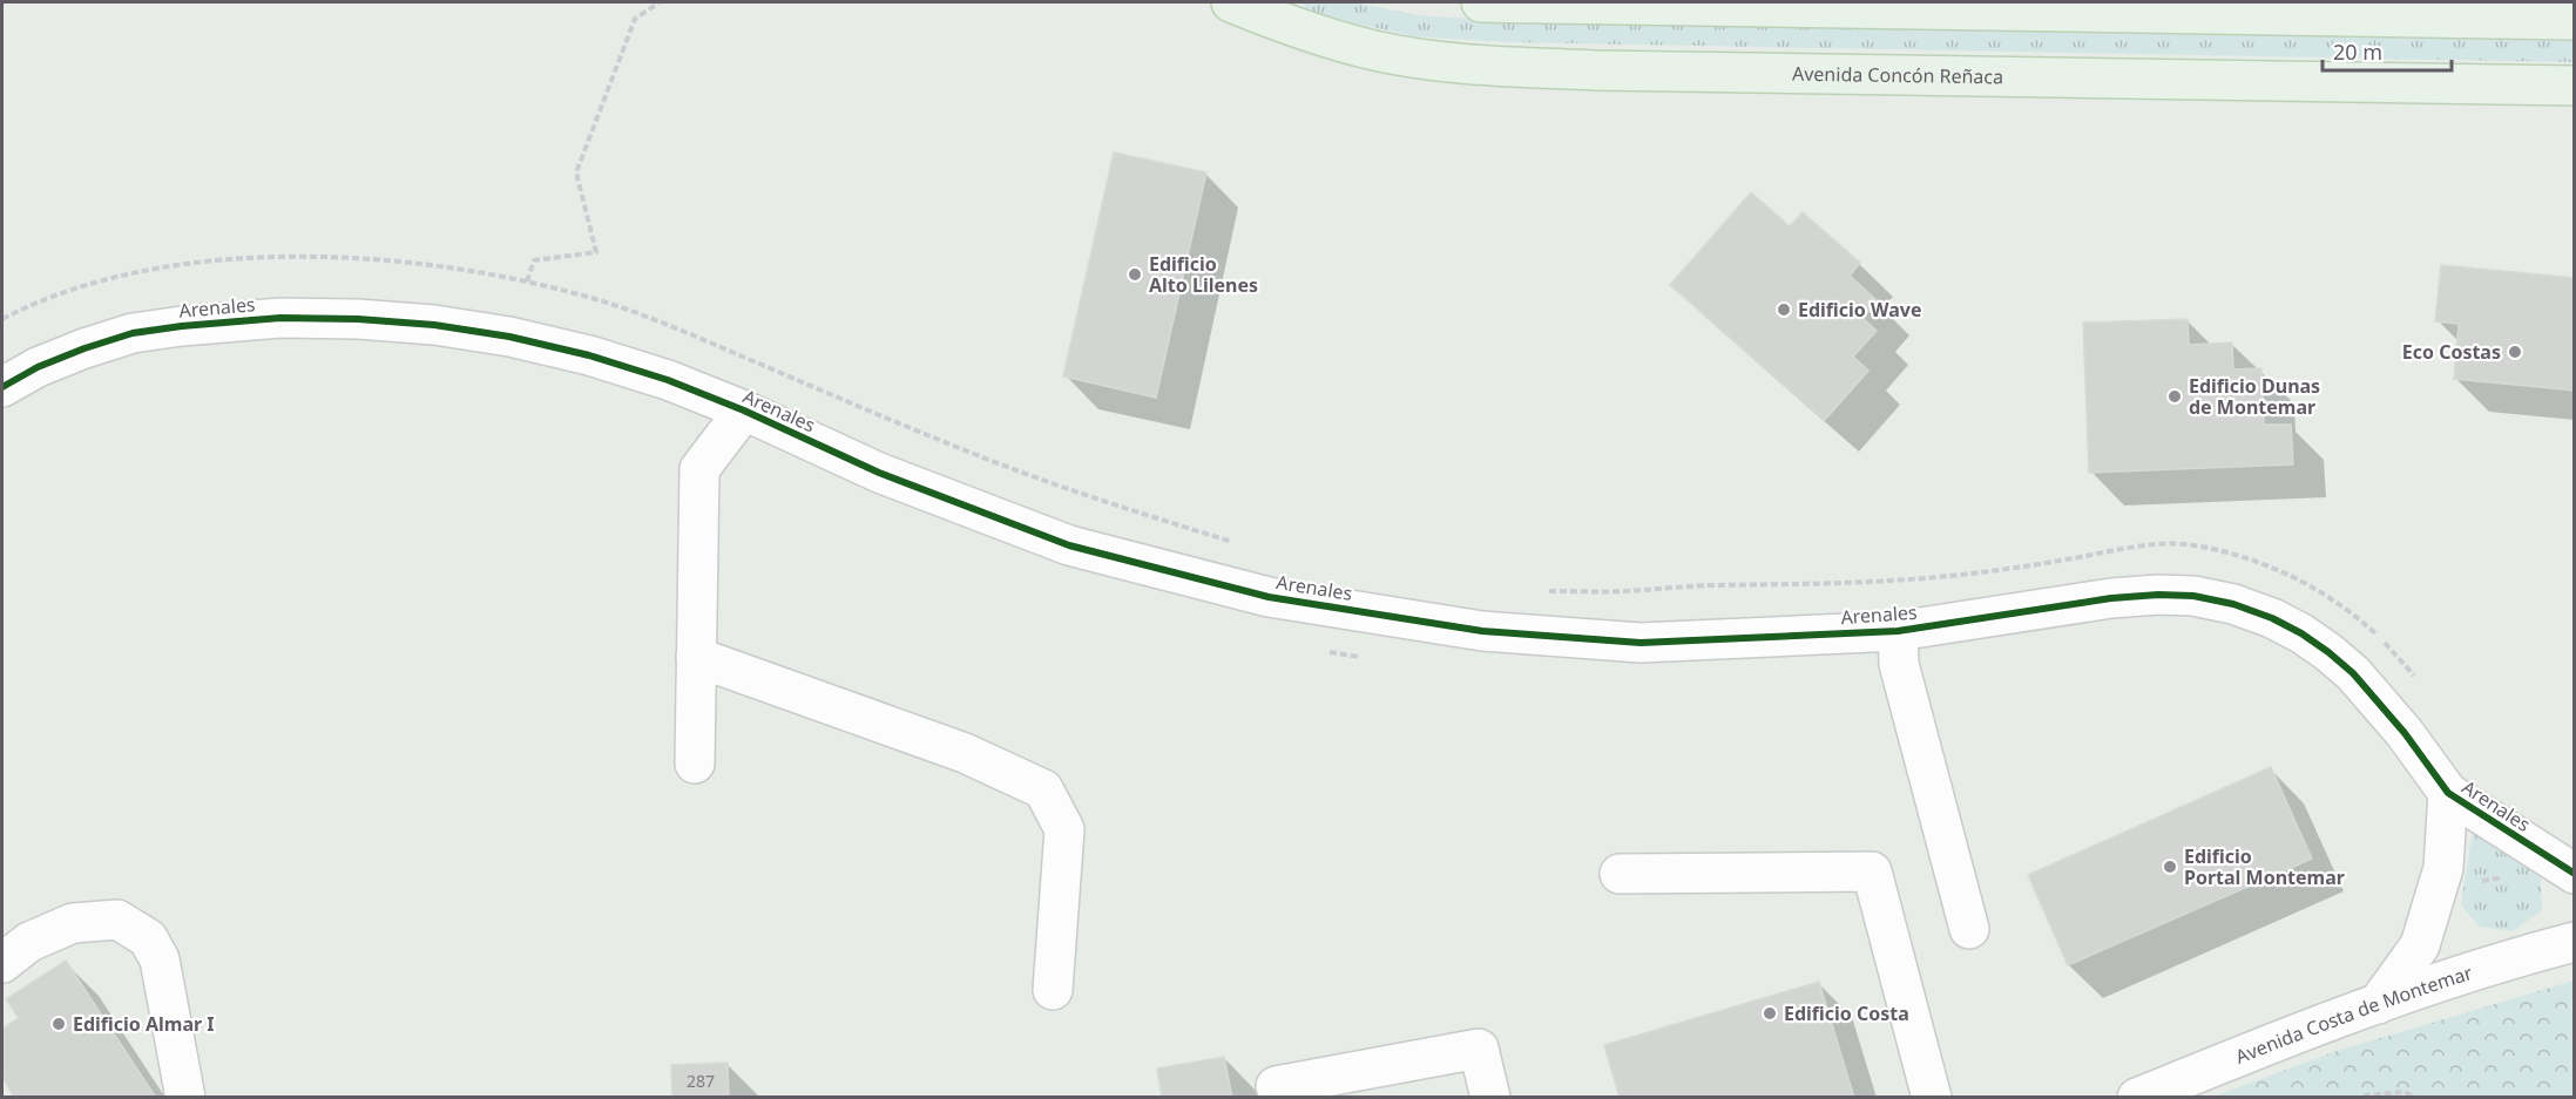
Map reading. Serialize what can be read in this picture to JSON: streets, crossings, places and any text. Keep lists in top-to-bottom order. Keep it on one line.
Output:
{"streets":{"main road":["Avenida Concón Reñaca"],"street":["Arenales","Avenida Costa de Montemar"]},"crossings":[["Arenales","Avenida Costa de Montemar"]],"places":["Edificio Alto Lilenes","Edificio Wave","Eco Costas","Edificio Dunas de Montemar","Edificio Portal Montemar","Edificio Costa","Edificio Almar I"],"house_numbers":["287"],"scale_bar":"20 m"}
